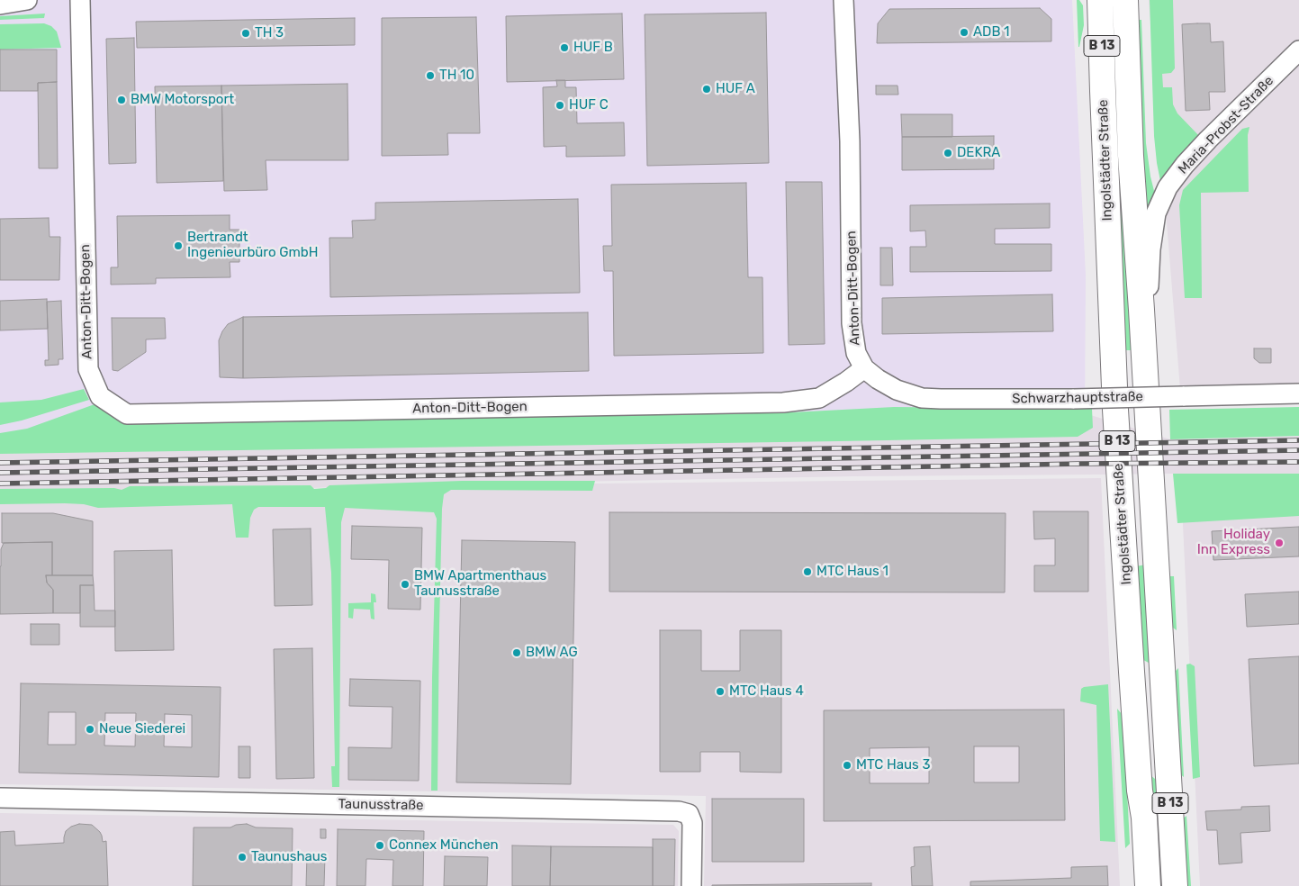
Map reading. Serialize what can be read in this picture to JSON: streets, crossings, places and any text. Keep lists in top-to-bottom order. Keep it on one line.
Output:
{"streets":{"main road":["B 13","Ingolstädter Straße"],"street":["Maria-Probst-Straße","Anton-Ditt-Bogen","Schwarzhauptstraße","Taunusstraße"]},"crossings":[["Maria-Probst-Straße","Ingolstädter Straße"],["Anton-Ditt-Bogen","Schwarzhauptstraße"]],"places":["ADB 1","TH 3","HUF B","TH 10","HUF A","BMW Motorsport","HUF C","DEKRA","Bertrandt Ingenieurbüro GmbH","Holiday Inn Express","MTC Haus 1","BMW Apartmenthaus Taunusstraße","BMW AG","MTC Haus 4","Neue Siederei","MTC Haus 3","Connex München","Taunushaus"]}
